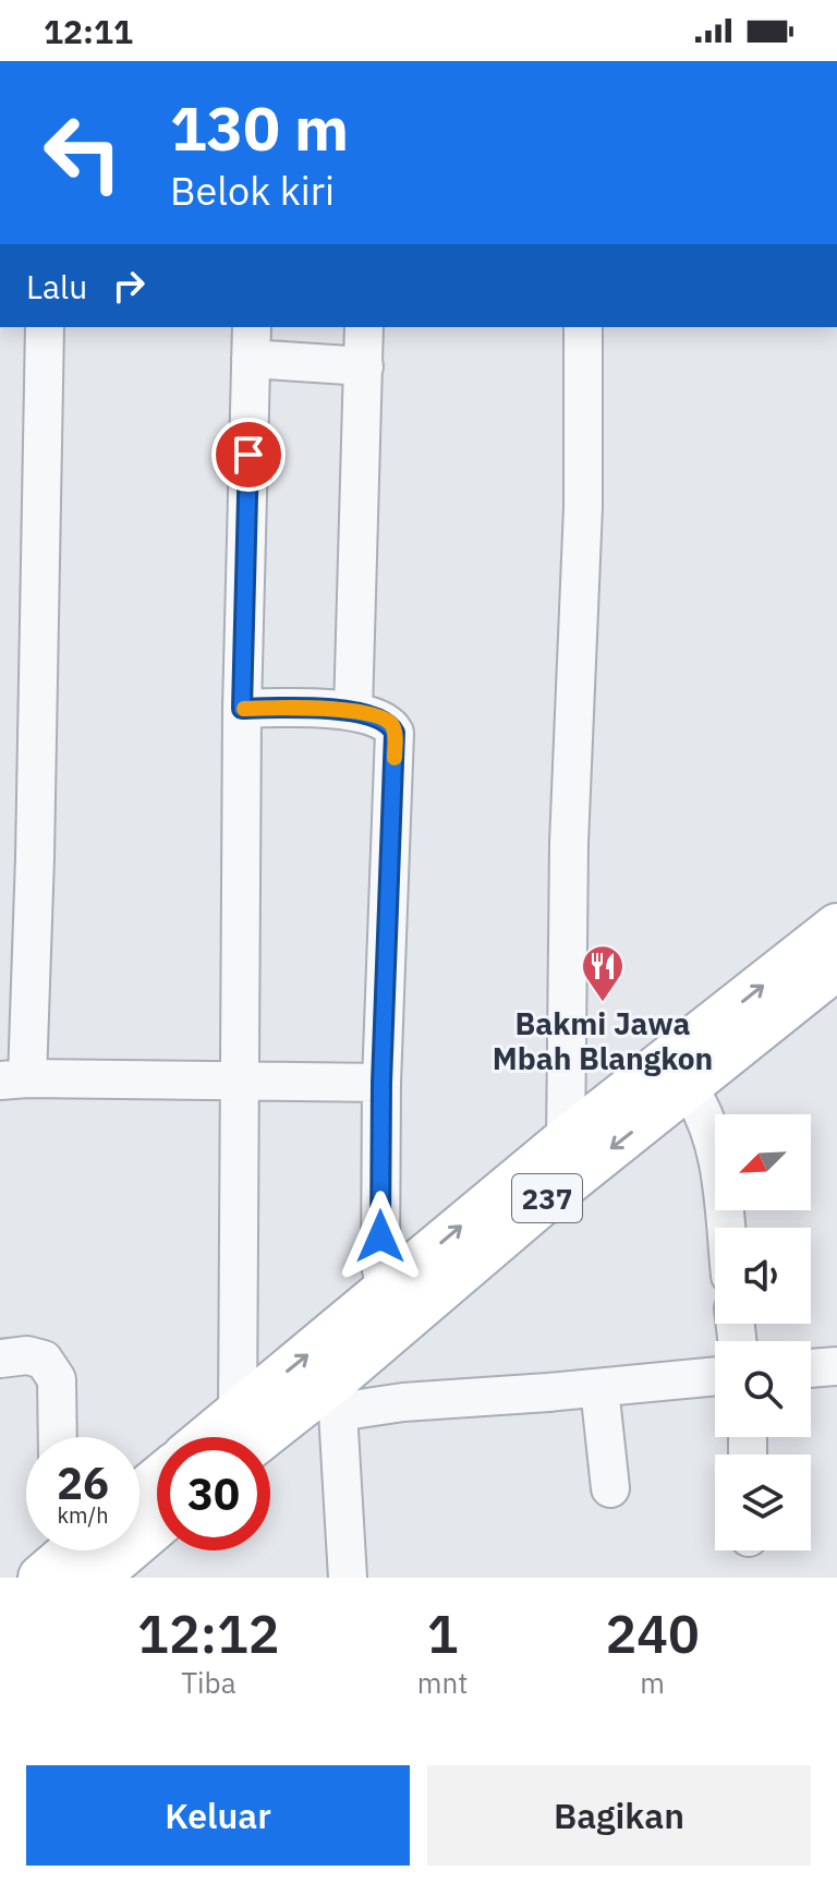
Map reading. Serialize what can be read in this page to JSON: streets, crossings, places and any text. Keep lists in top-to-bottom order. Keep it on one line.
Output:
{"streets":{"main road":["237"]},"places":{"restaurant":["Bakmi Jawa Mbah Blangkon"]},"north":"bottom left","page":{"status":"12:11","turn":["130 m","Belok kiri"],"then":"Lalu","speed":"26 km/h","limit":"30","eta":["12:12","Tiba","1","mnt","240","m"],"buttons":["Keluar","Bagikan"]}}
